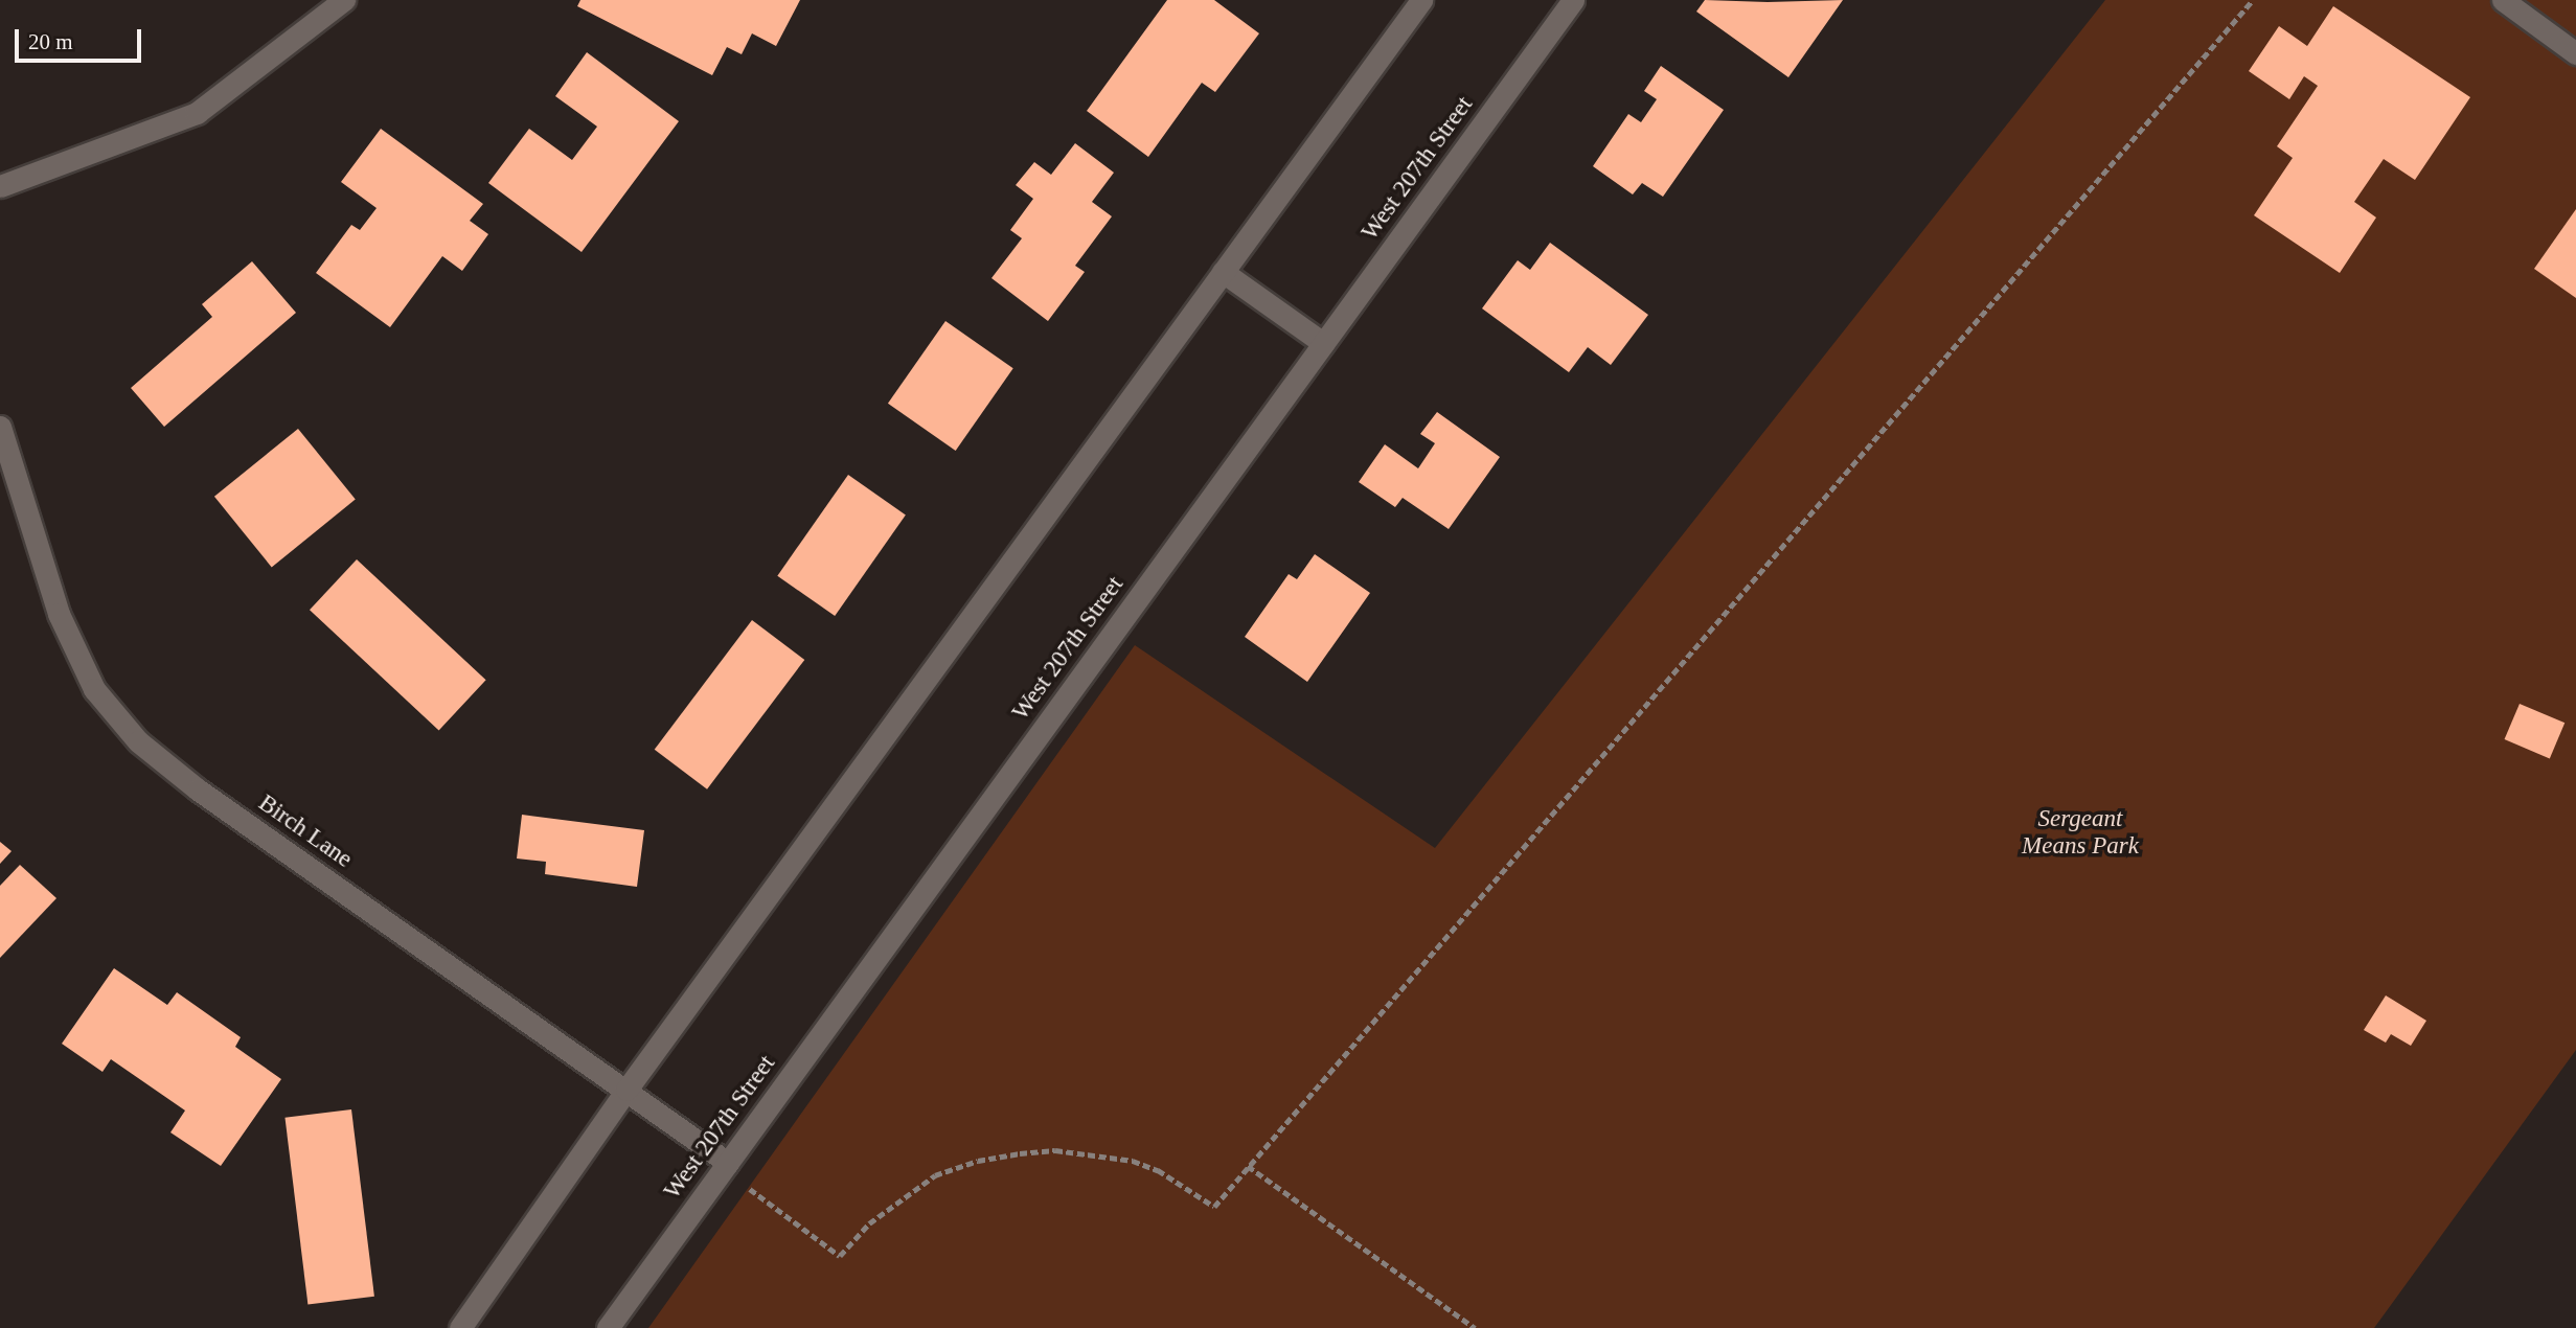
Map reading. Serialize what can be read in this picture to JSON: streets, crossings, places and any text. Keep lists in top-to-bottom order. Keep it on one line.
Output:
{"streets":{"street":["West 207th Street","Birch Lane"]},"crossings":[["West 207th Street","Birch Lane"]],"parks":["Sergeant Means Park"],"scale_bar":"20 m"}
